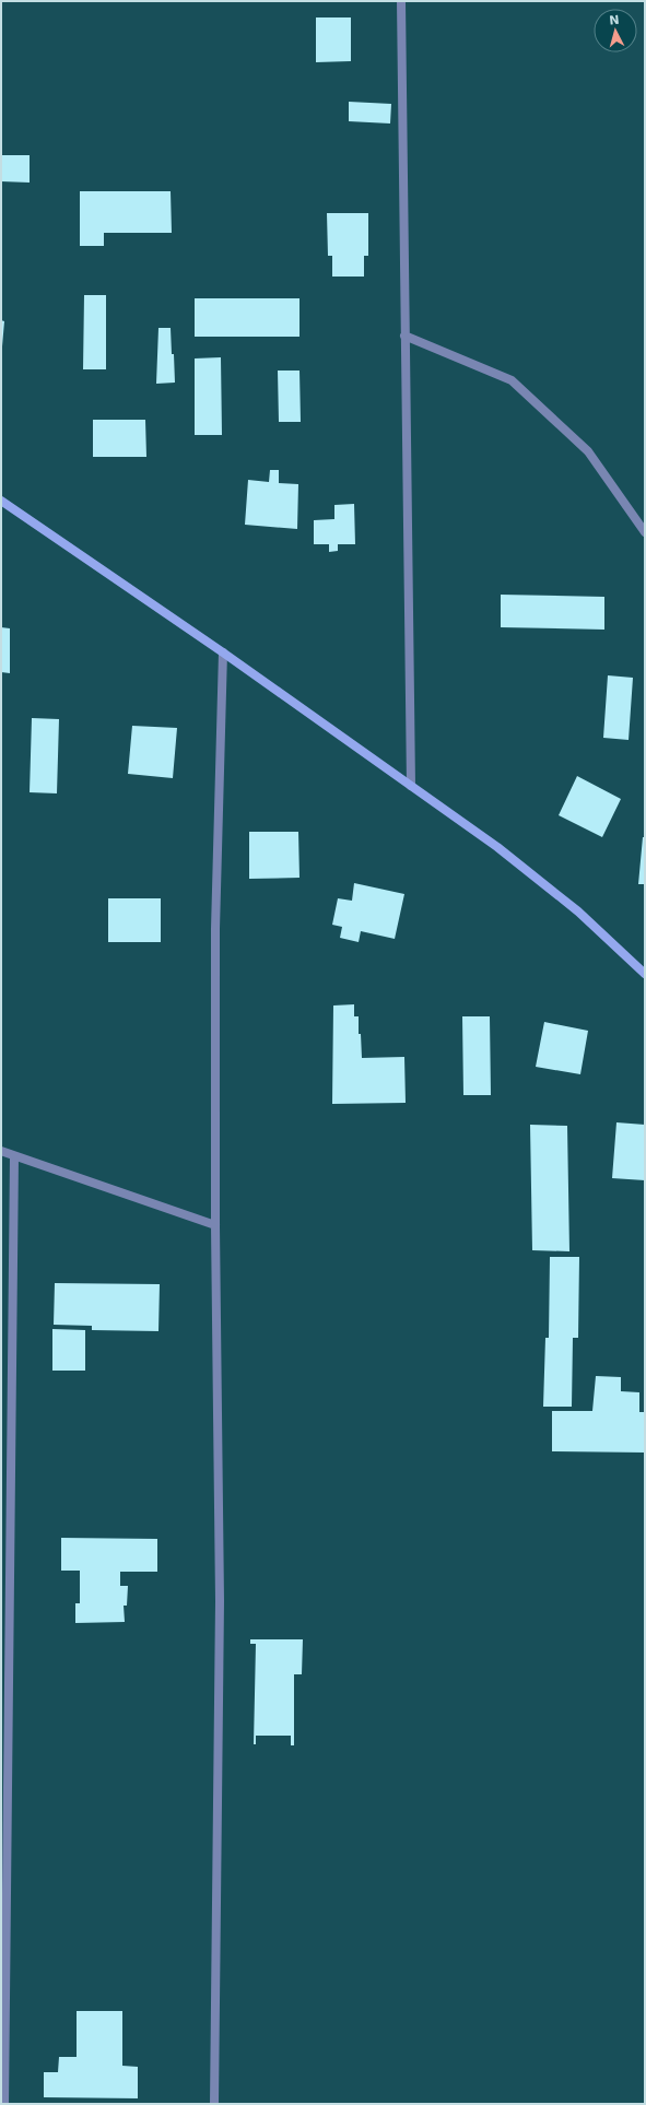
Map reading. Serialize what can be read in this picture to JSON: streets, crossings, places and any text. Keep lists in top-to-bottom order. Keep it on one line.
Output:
{"north":"top"}
